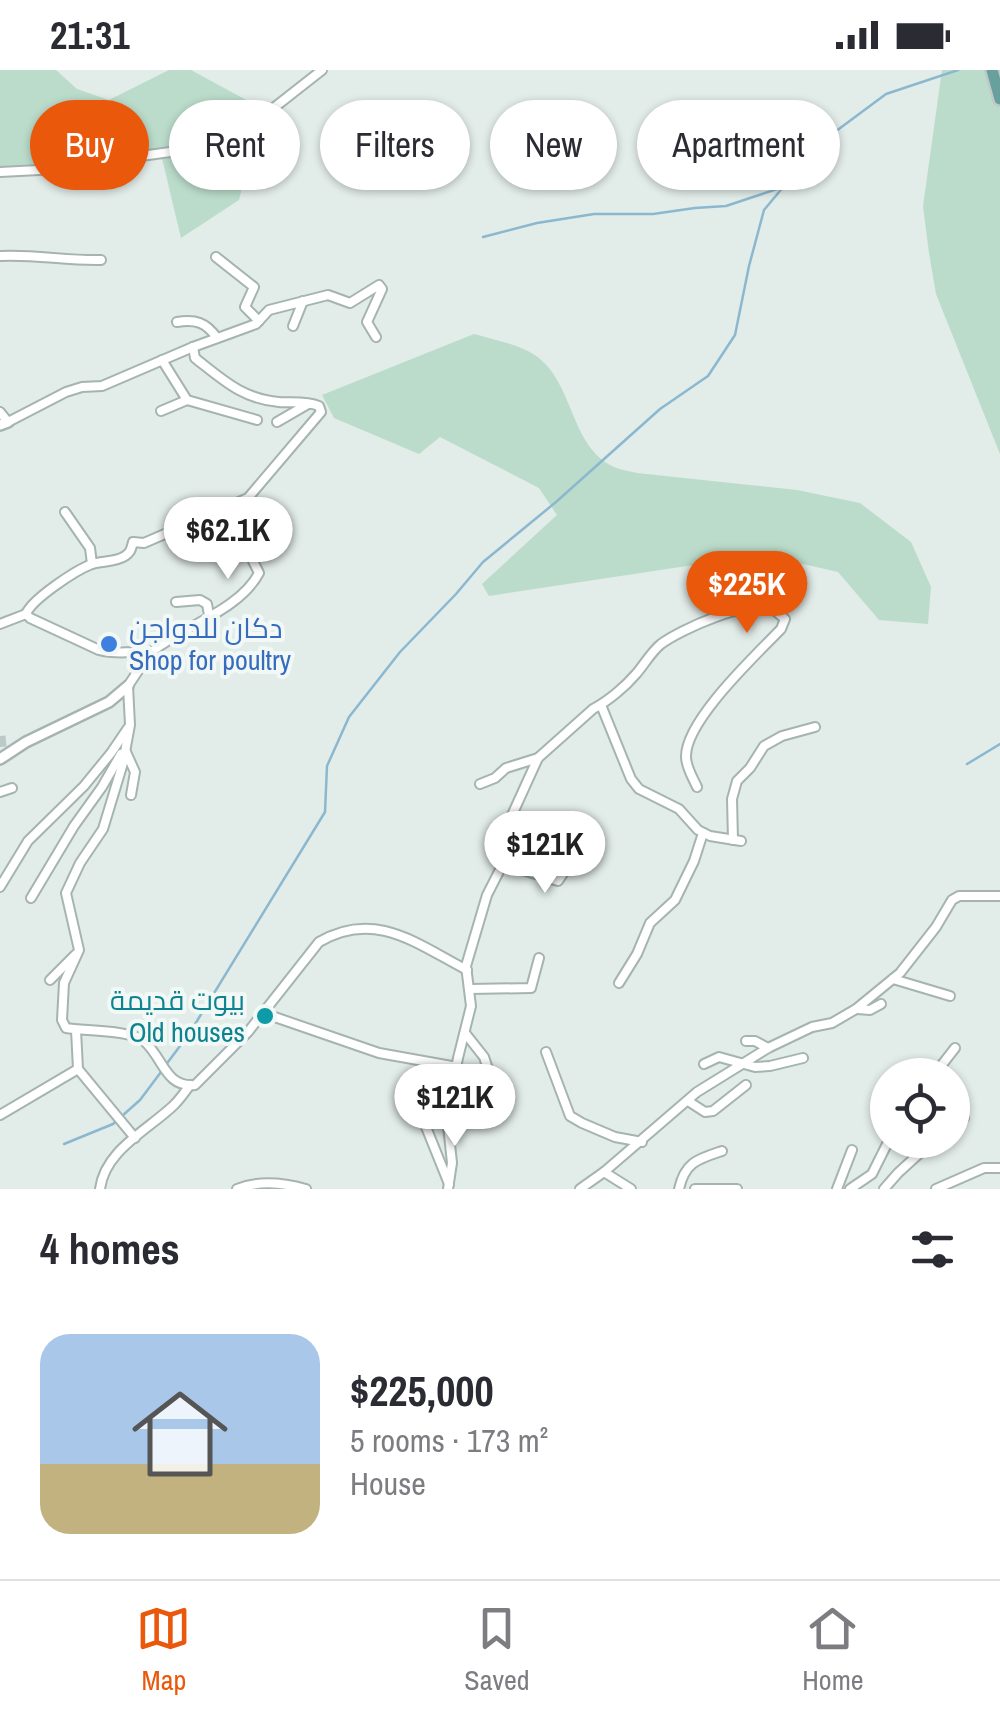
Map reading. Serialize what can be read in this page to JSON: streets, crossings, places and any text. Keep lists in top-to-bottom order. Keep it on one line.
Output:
{"places":["دكان للدواجن Shop for poultry","بيوت قديمة Old houses"],"page":{"status":"21:31","chip":["Buy","Rent","Filters","New","Apartment"],"price":["$62.1K","$225K","$121K","$121K"],"heading":"4 homes","list":[{"name":"$225,000","note":"5 rooms · 173 m² · House"}],"tabs":["Map","Saved","Home"]}}
